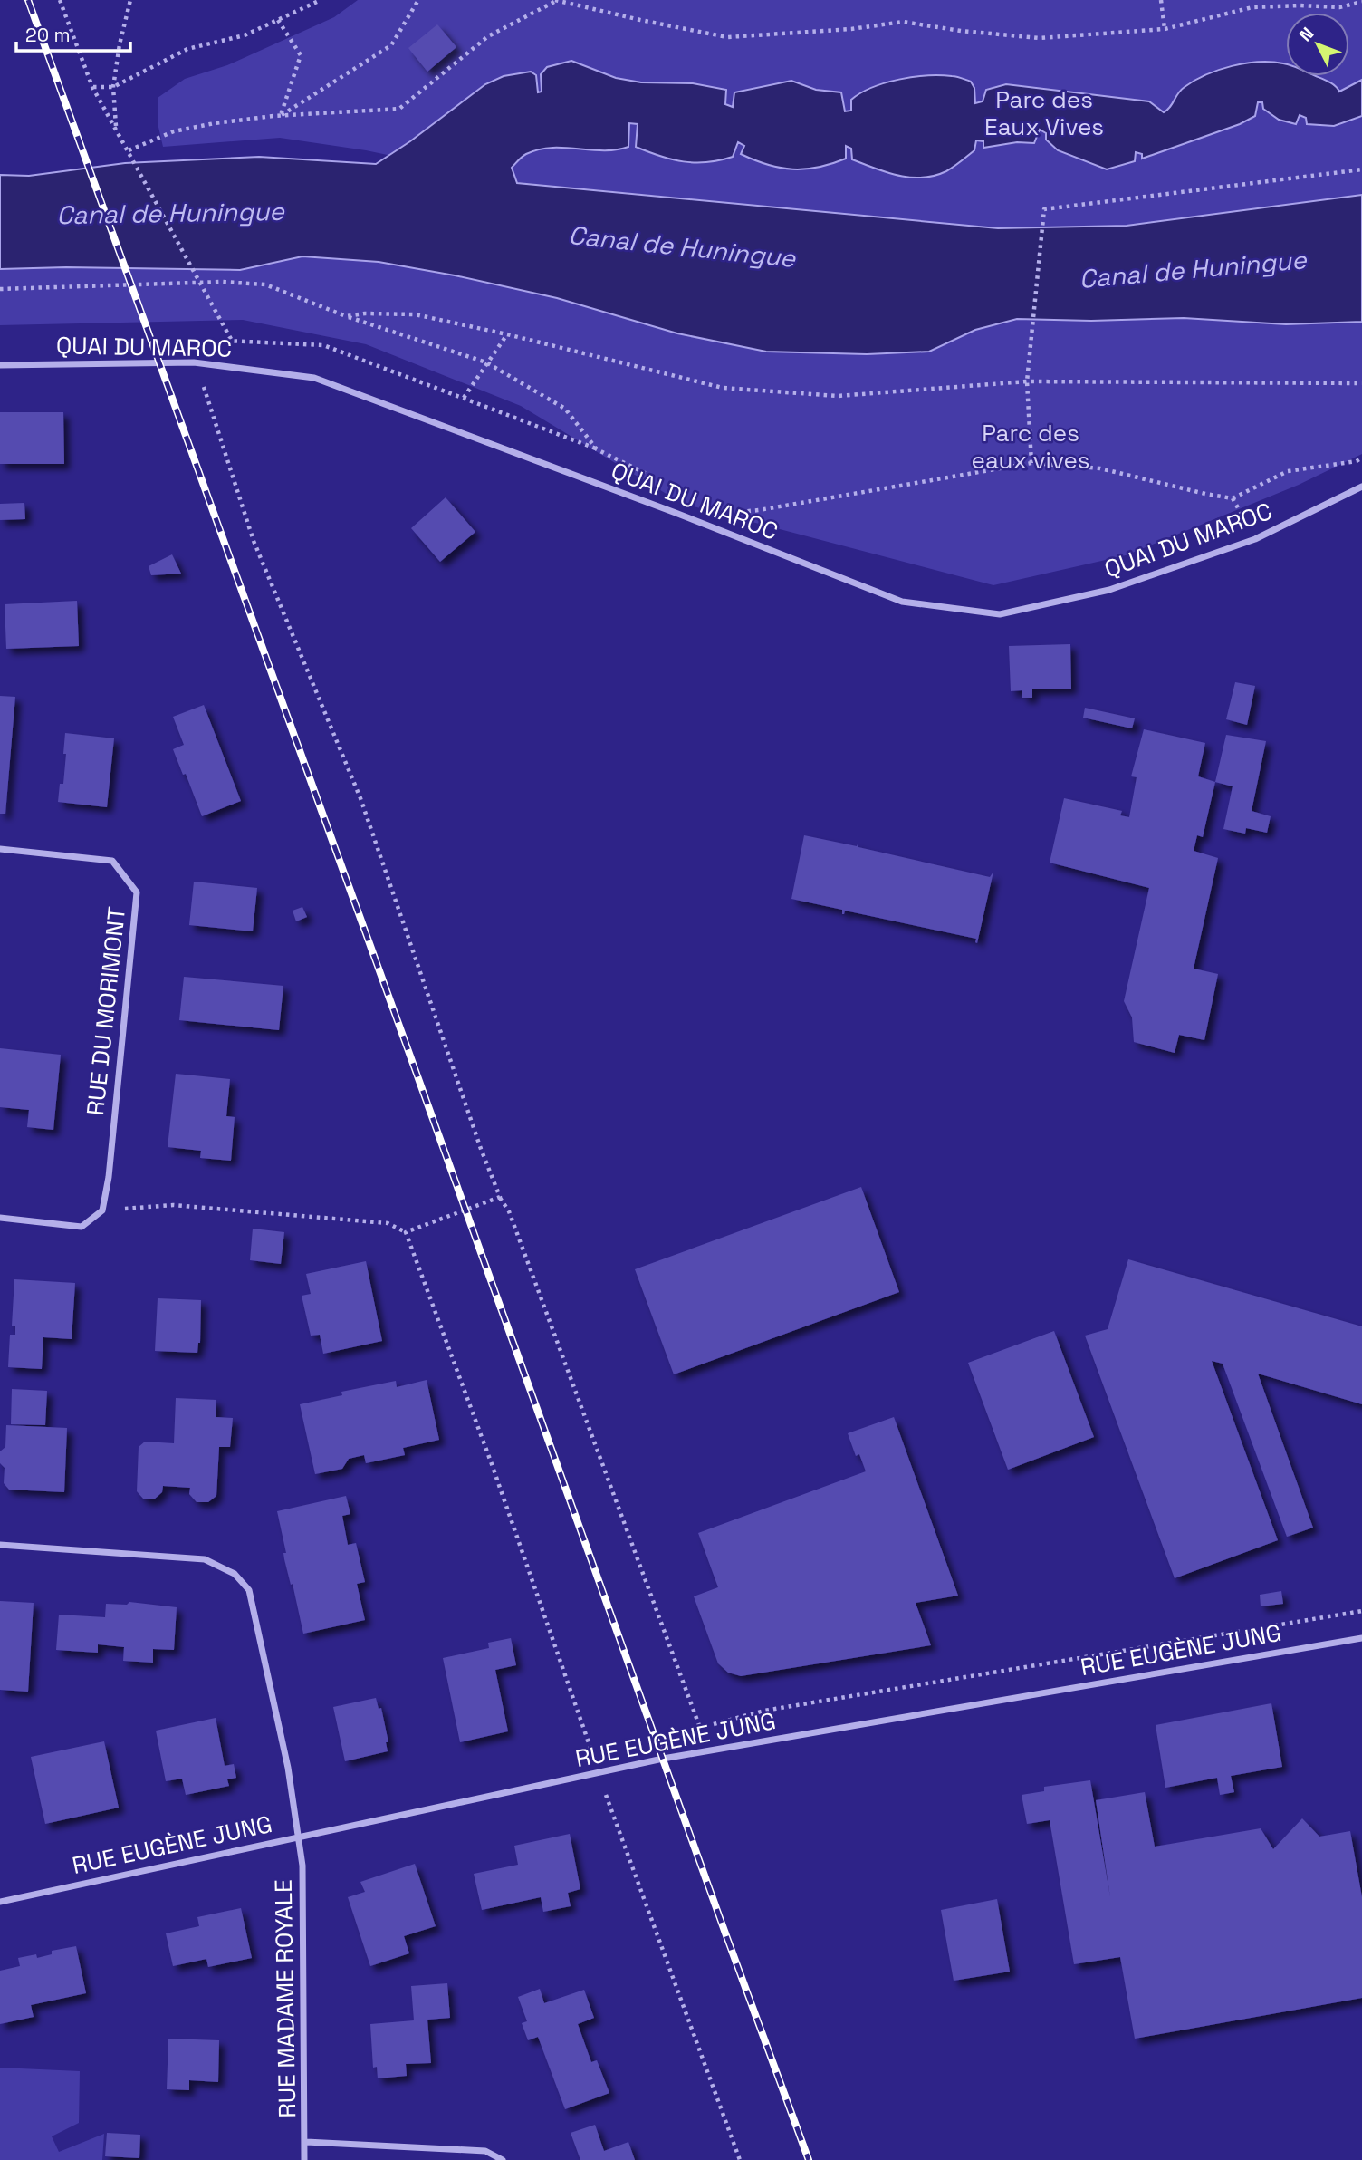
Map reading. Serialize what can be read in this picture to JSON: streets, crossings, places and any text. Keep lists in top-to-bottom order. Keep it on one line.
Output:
{"streets":{"street":["QUAI DU MAROC","RUE DU MORIMONT","RUE EUGÈNE JUNG","RUE MADAME ROYALE"]},"crossings":[["RUE EUGÈNE JUNG","RUE MADAME ROYALE"]],"water":["Canal de Huningue"],"parks":["Parc des Eaux Vives","Parc des eaux vives"],"scale_bar":"20 m","north":"top left"}
